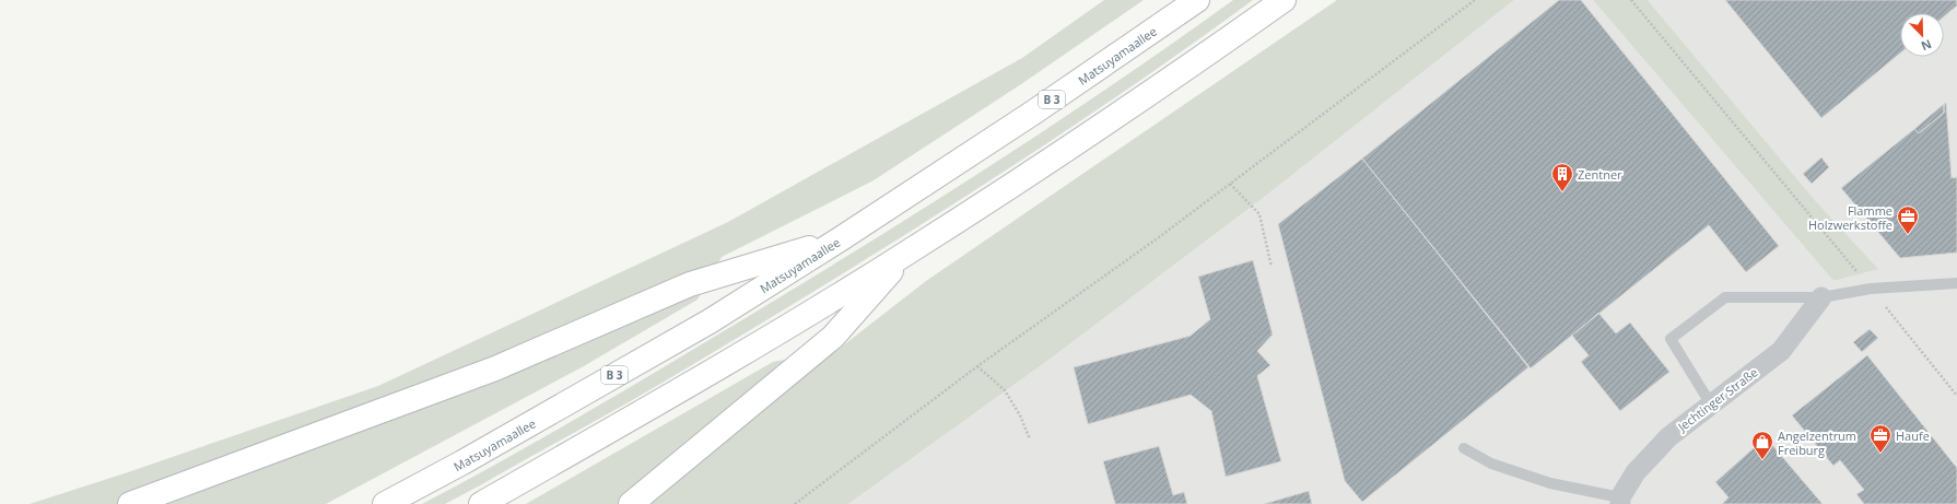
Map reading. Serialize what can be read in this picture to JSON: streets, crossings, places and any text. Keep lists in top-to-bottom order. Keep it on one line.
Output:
{"streets":{"highway":["Matsuyamaallee","B 3"],"street":["Jechtinger Straße"]},"places":{"building":["Zentner"],"office":["Flamme Holzwerkstoffe","Haufe"],"shop":["Angelzentrum Freiburg"]},"north":"bottom right"}
